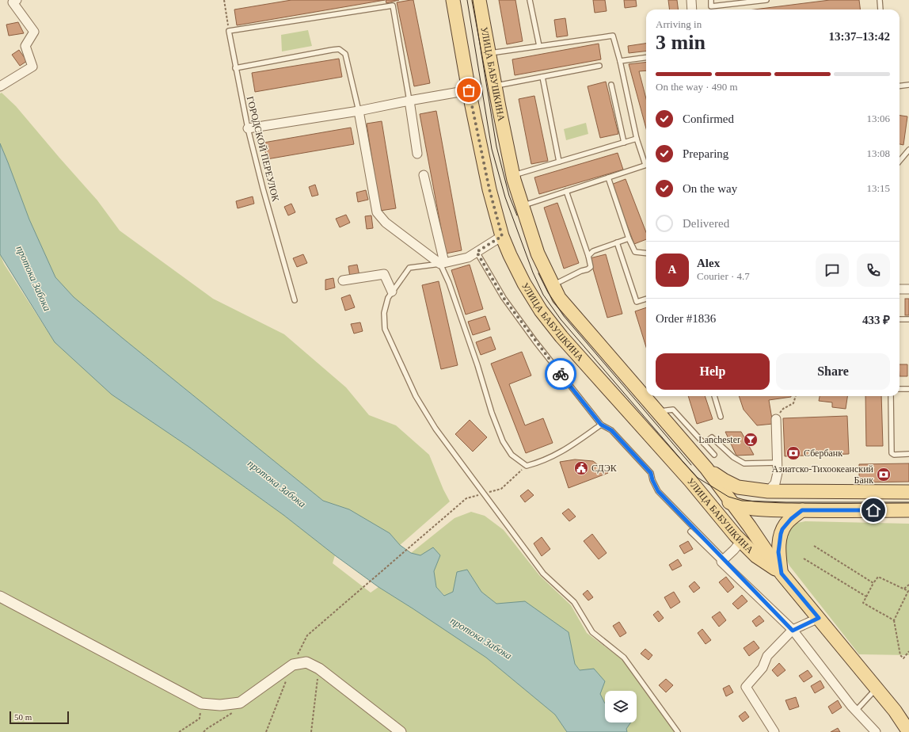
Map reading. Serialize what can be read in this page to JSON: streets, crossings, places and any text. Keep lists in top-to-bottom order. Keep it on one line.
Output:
{"streets":{"main road":["УЛИЦА БАБУШКИНА"],"lane":["ГОРОДСКОЙ ПЕРЕУЛОК"]},"water":["протока Забока"],"places":{"bar":["Lanchester"],"bank":["Сбербанк","Азиатско-Тихоокеанский Банк"],"public building":["СДЭК"]},"scale_bar":"50 m","page":{"heading":["3 min","Arriving in","13:37–13:42"],"panel":["Alex","Courier · 4.7","Order #1836","433 ₽"],"bar":"On the way · 490 m","list":[["Confirmed","13:06"],["Preparing","13:08"],["On the way","13:15"],"Delivered"],"round":"A","buttons":["Help","Share"],"scale":"50 m"}}
